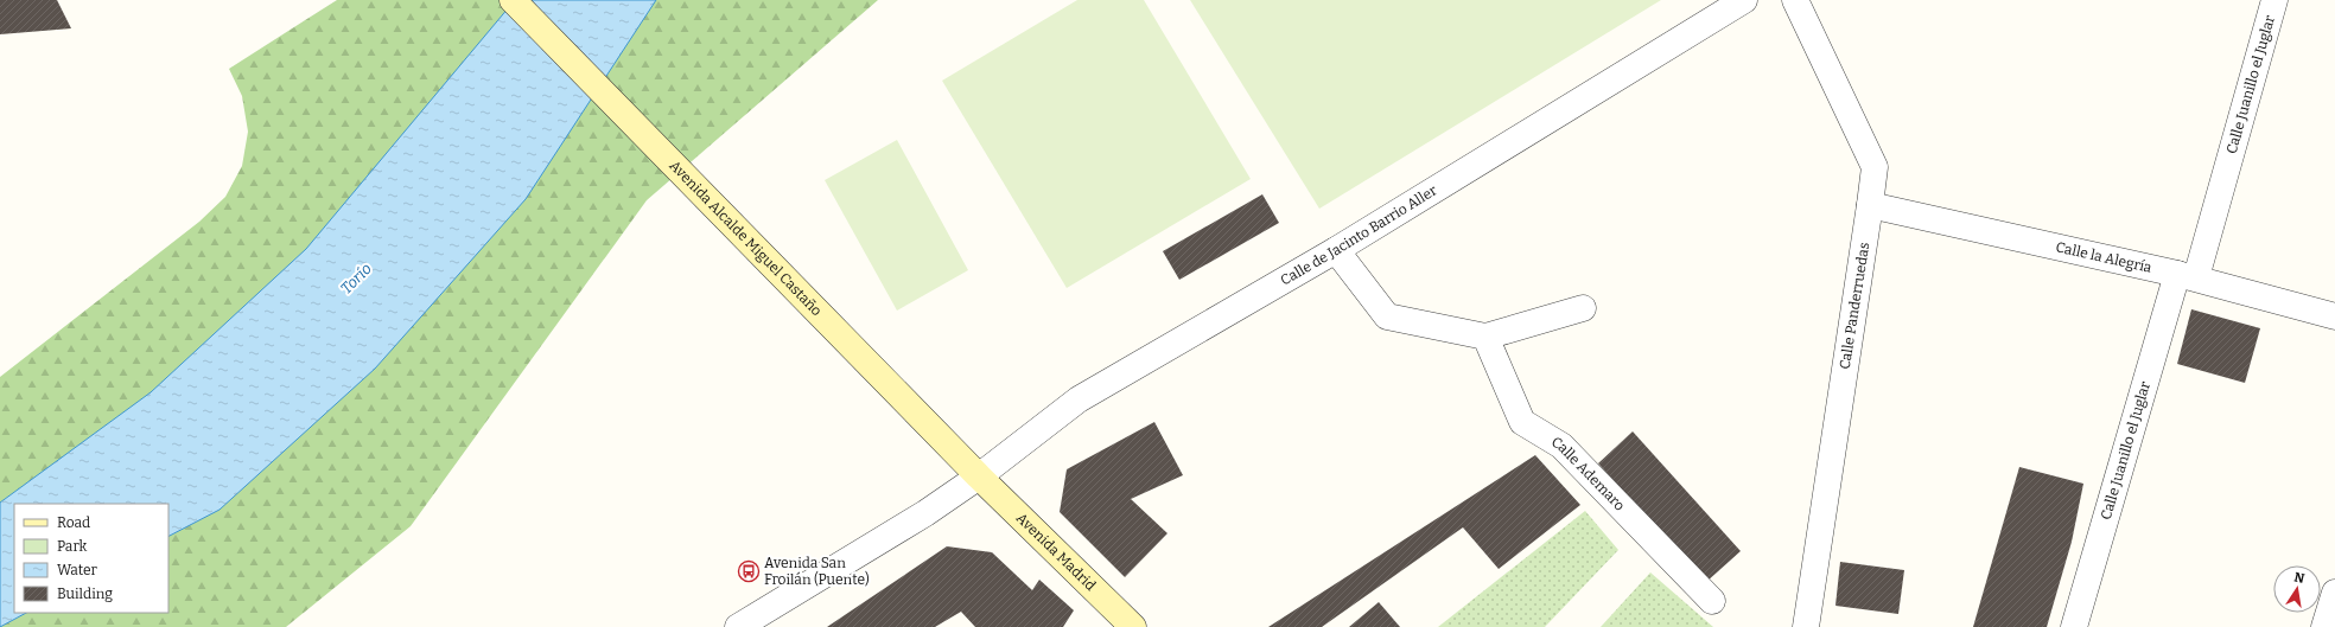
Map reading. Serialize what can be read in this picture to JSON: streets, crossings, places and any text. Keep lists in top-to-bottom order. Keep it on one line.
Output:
{"streets":{"main road":["Avenida Alcalde Miguel Castaño","Avenida Madrid"],"street":["Calle Juanillo el Juglar","Calle de Jacinto Barrio Aller","Calle la Alegría","Calle Panderruedas","Calle Ademaro"]},"crossings":[["Calle Juanillo el Juglar","Calle la Alegría"],["Calle de Jacinto Barrio Aller","Avenida Alcalde Miguel Castaño"],["Calle de Jacinto Barrio Aller","Avenida Madrid"],["Avenida Alcalde Miguel Castaño","Avenida Madrid"],["Calle la Alegría","Calle Panderruedas"]],"water":["Torío"],"places":{"bus stop":["Avenida San Froilán (Puente)"]},"legend":["Road","Park","Water","Building"],"north":"top"}
